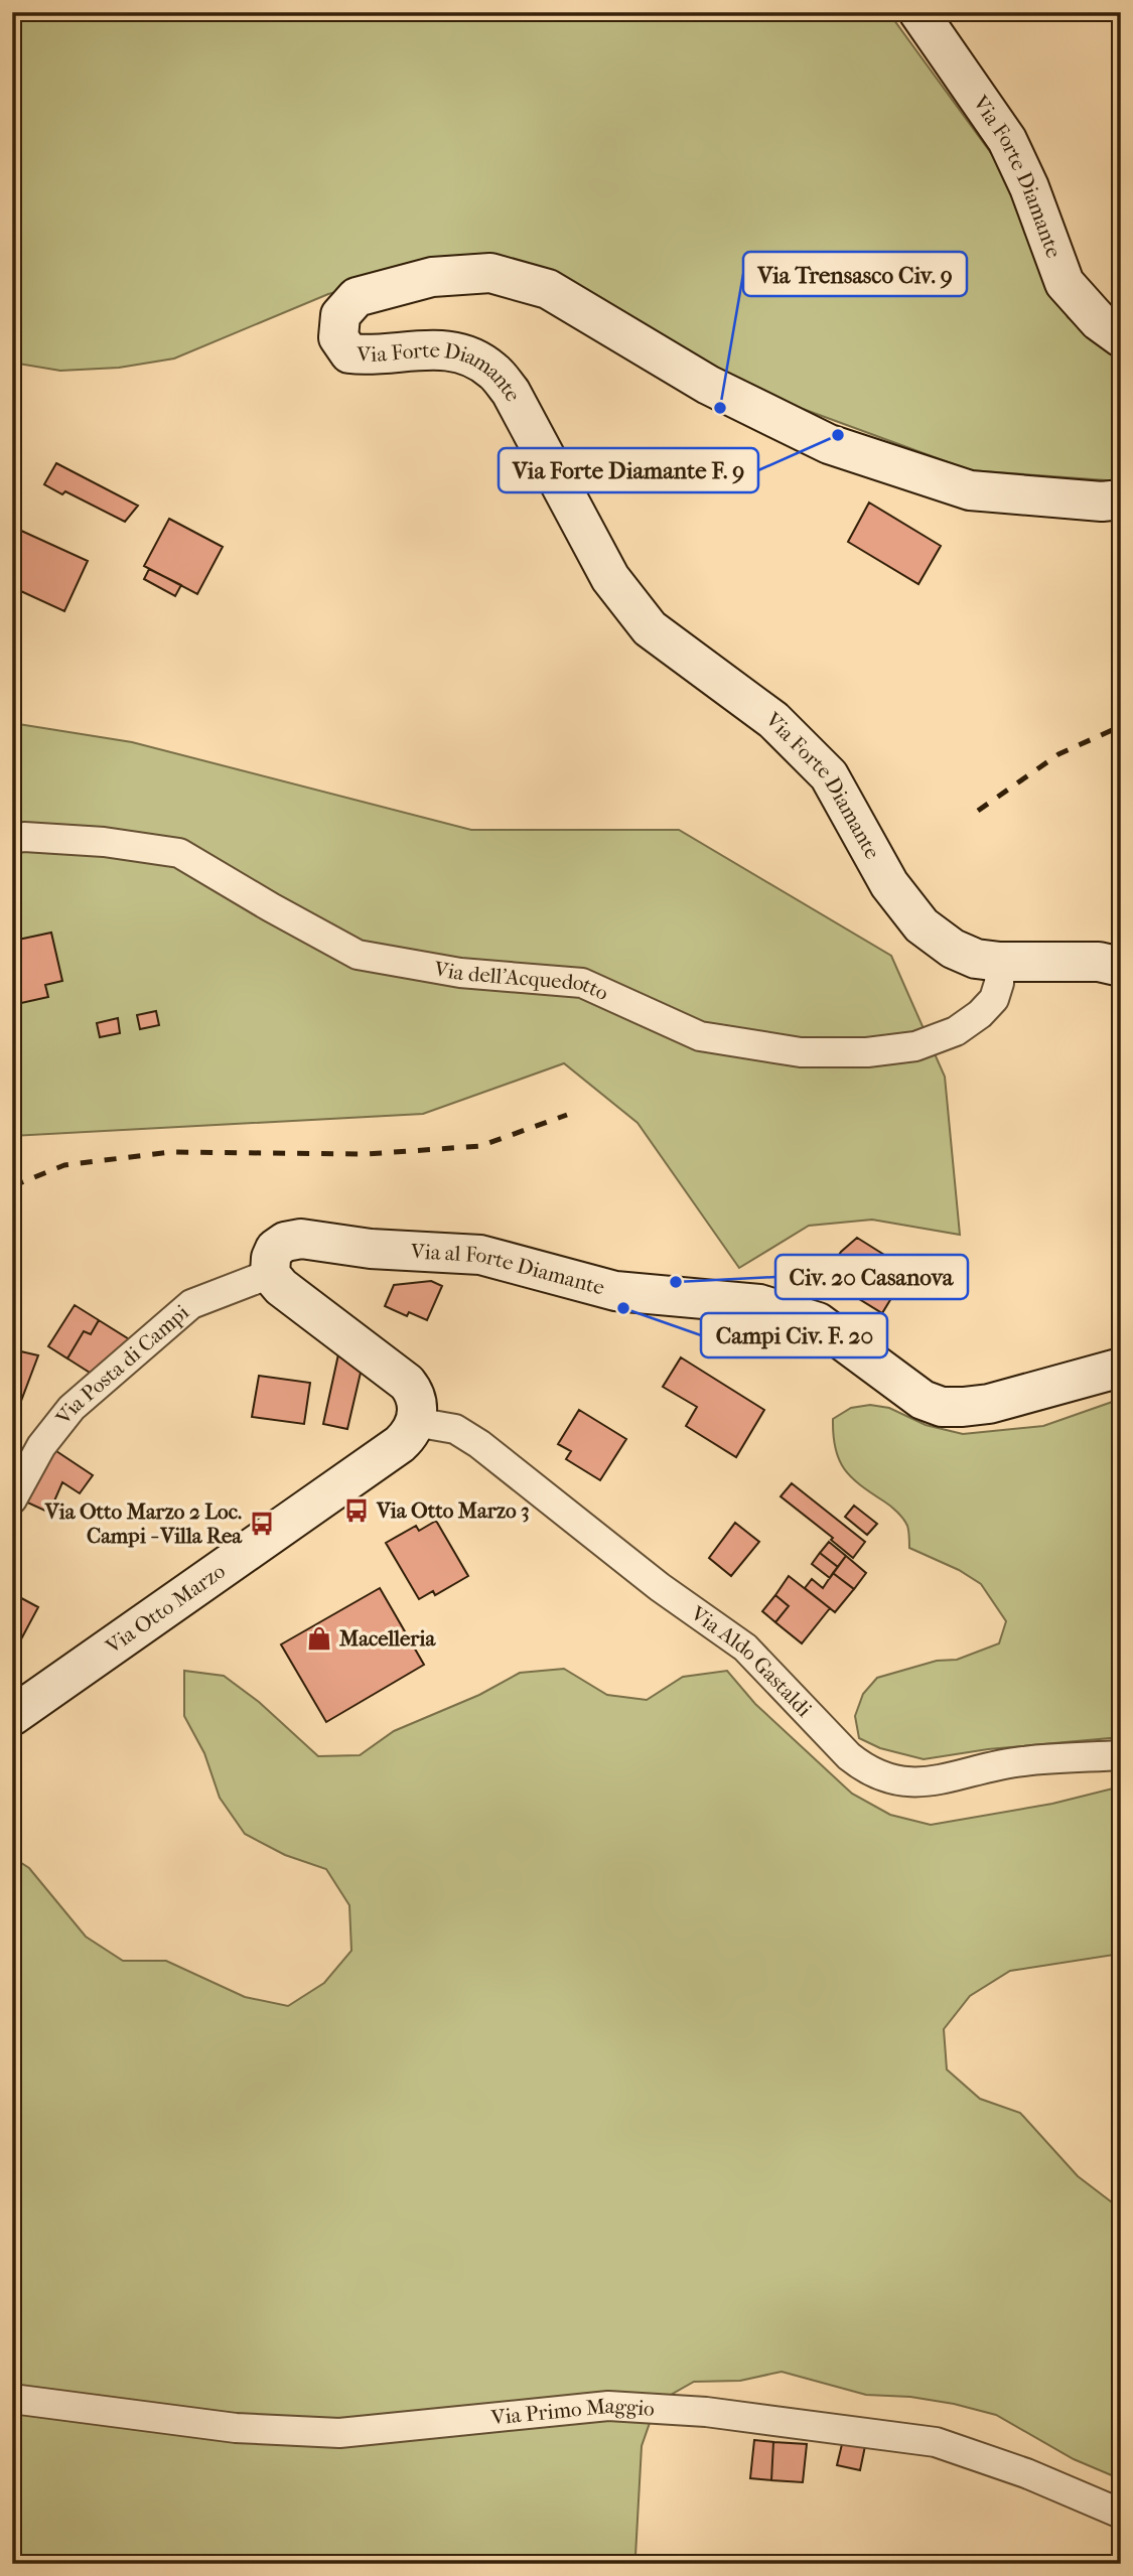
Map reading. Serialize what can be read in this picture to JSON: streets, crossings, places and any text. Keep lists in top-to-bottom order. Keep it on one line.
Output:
{"streets":{"main road":["Via Forte Diamante","Via al Forte Diamante","Via Otto Marzo"],"street":["Via dell'Acquedotto","Via Posta di Campi","Via Aldo Gastaldi","Via Primo Maggio"]},"crossings":[["Via Forte Diamante","Via dell'Acquedotto"],["Via al Forte Diamante","Via Posta di Campi"],["Via Otto Marzo","Via Aldo Gastaldi"]],"places":{"other":["Via Trensasco Civ. 9","Via Forte Diamante F. 9","Civ. 20 Casanova","Campi Civ. F. 20"],"bus stop":["Via Otto Marzo 3","Via Otto Marzo 2 Loc. Campi - Villa Rea"],"shop":["Macelleria"]}}
